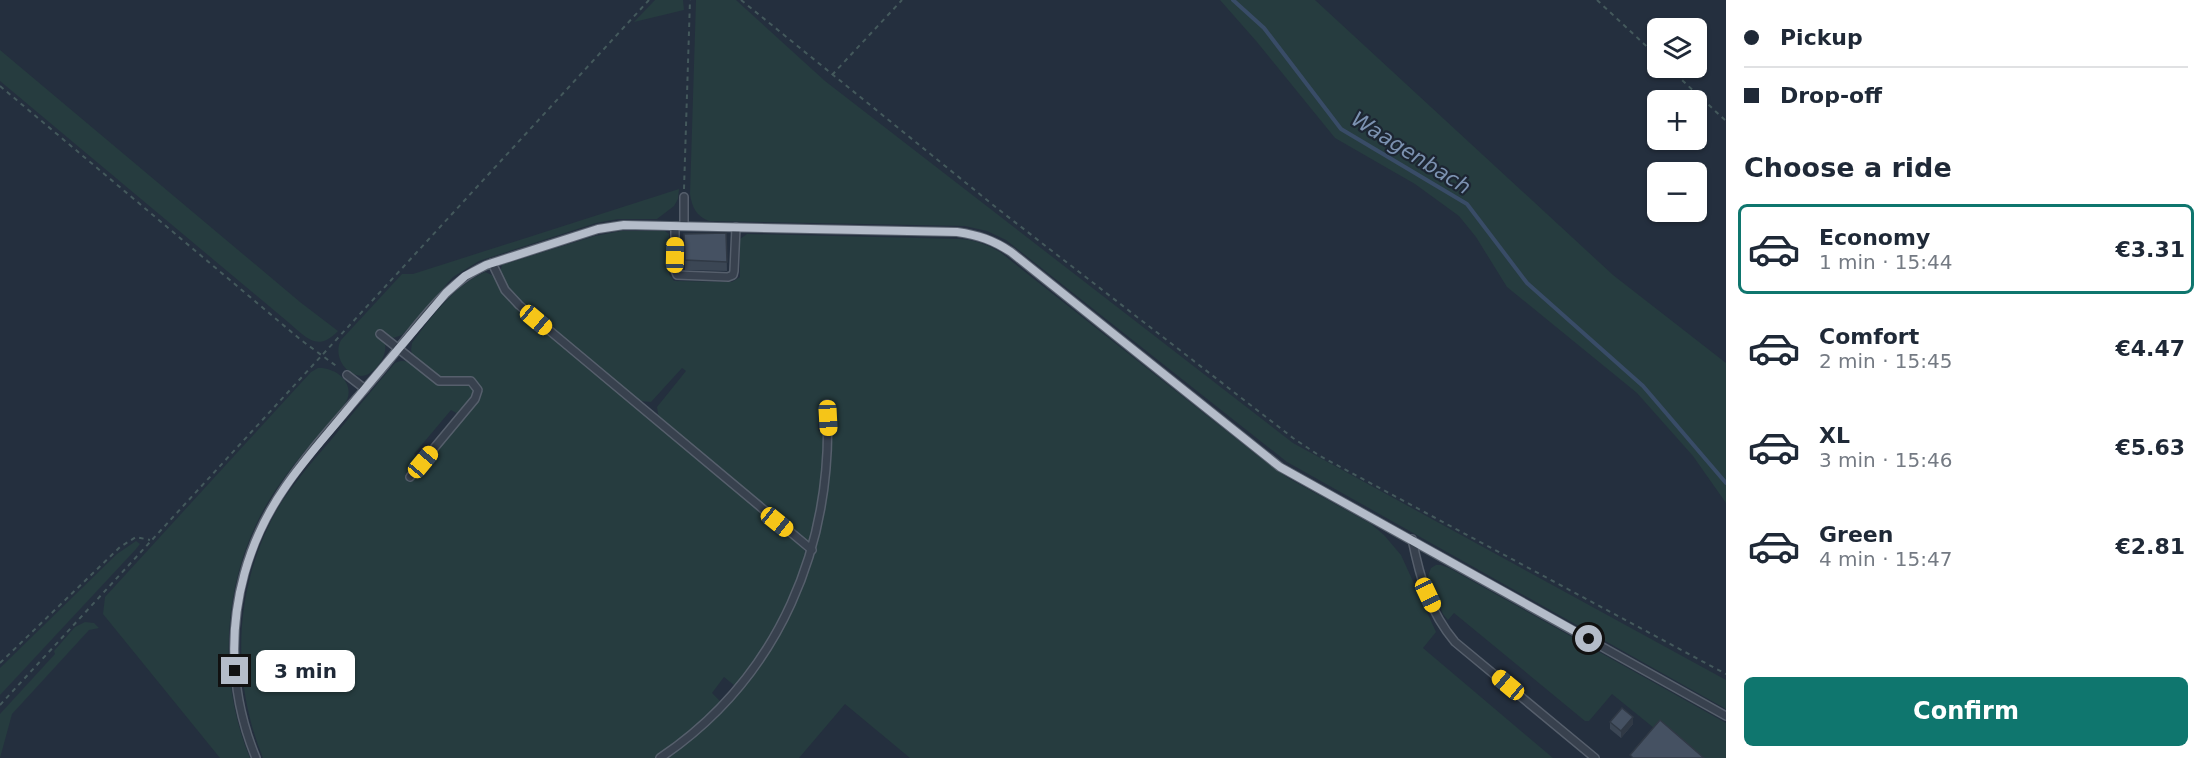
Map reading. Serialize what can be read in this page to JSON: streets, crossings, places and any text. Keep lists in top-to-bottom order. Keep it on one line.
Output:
{"water":["Waagenbach"],"page":{"banner":["Pickup","Drop-off"],"map_buttons":["+","−"],"heading":"Choose a ride","list":[{"name":"Economy","note":"1 min · 15:44","value":"€3.31"},{"name":"Comfort","note":"2 min · 15:45","value":"€4.47"},{"name":"XL","note":"3 min · 15:46","value":"€5.63"},{"name":"Green","note":"4 min · 15:47","value":"€2.81"}],"bubble":"3 min","buttons":"Confirm"}}
